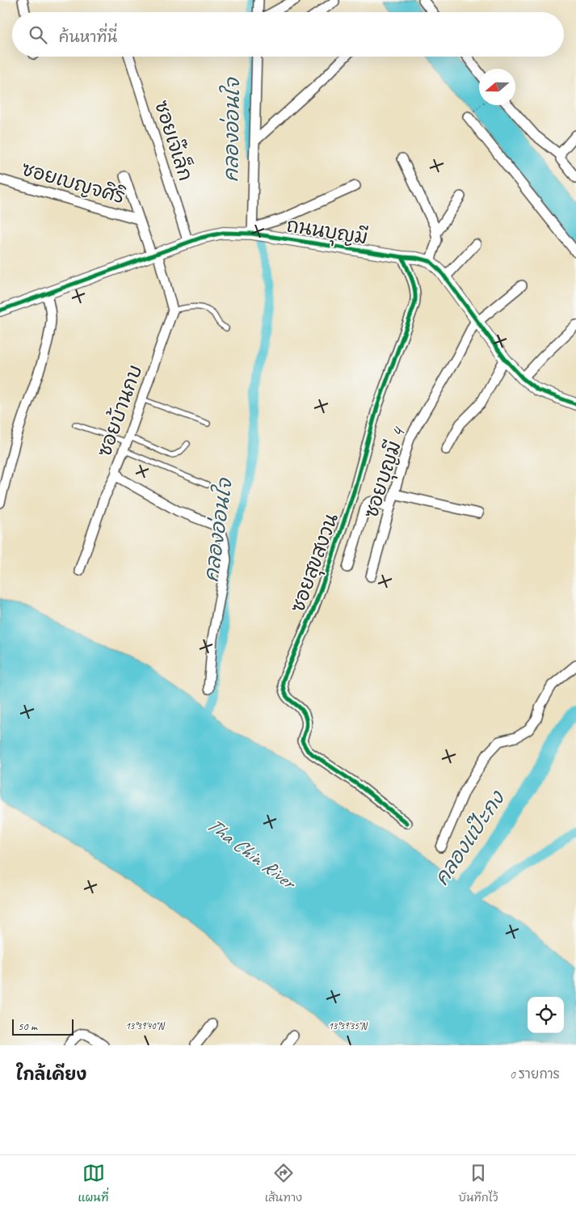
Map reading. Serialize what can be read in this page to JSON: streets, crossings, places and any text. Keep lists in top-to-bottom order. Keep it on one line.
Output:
{"streets":{"street":["ซอยเจ๊เล็ก","ซอยเบญจศิริ","ถนนบุญมี","ซอยบ้านกบ","ซอยบุญมี 4","ซอยสุขสงวน"]},"crossings":[["ซอยเจ๊เล็ก","ถนนบุญมี"],["ซอยเบญจศิริ","ถนนบุญมี"],["ถนนบุญมี","ซอยสุขสงวน"]],"water":["คลองอ่อนใจ","คลองแป๊ะกง","Tha Chin River"],"scale_bar":"50 m","north":"left","page":{"search":"ค้นหาที่นี่","scale":"50 m","heading":["ใกล้เคียง","0 รายการ"],"nav":["แผนที่","เส้นทาง","บันทึกไว้"]},"coordinates":["13°39'40\"N","13°39'35\"N"]}
